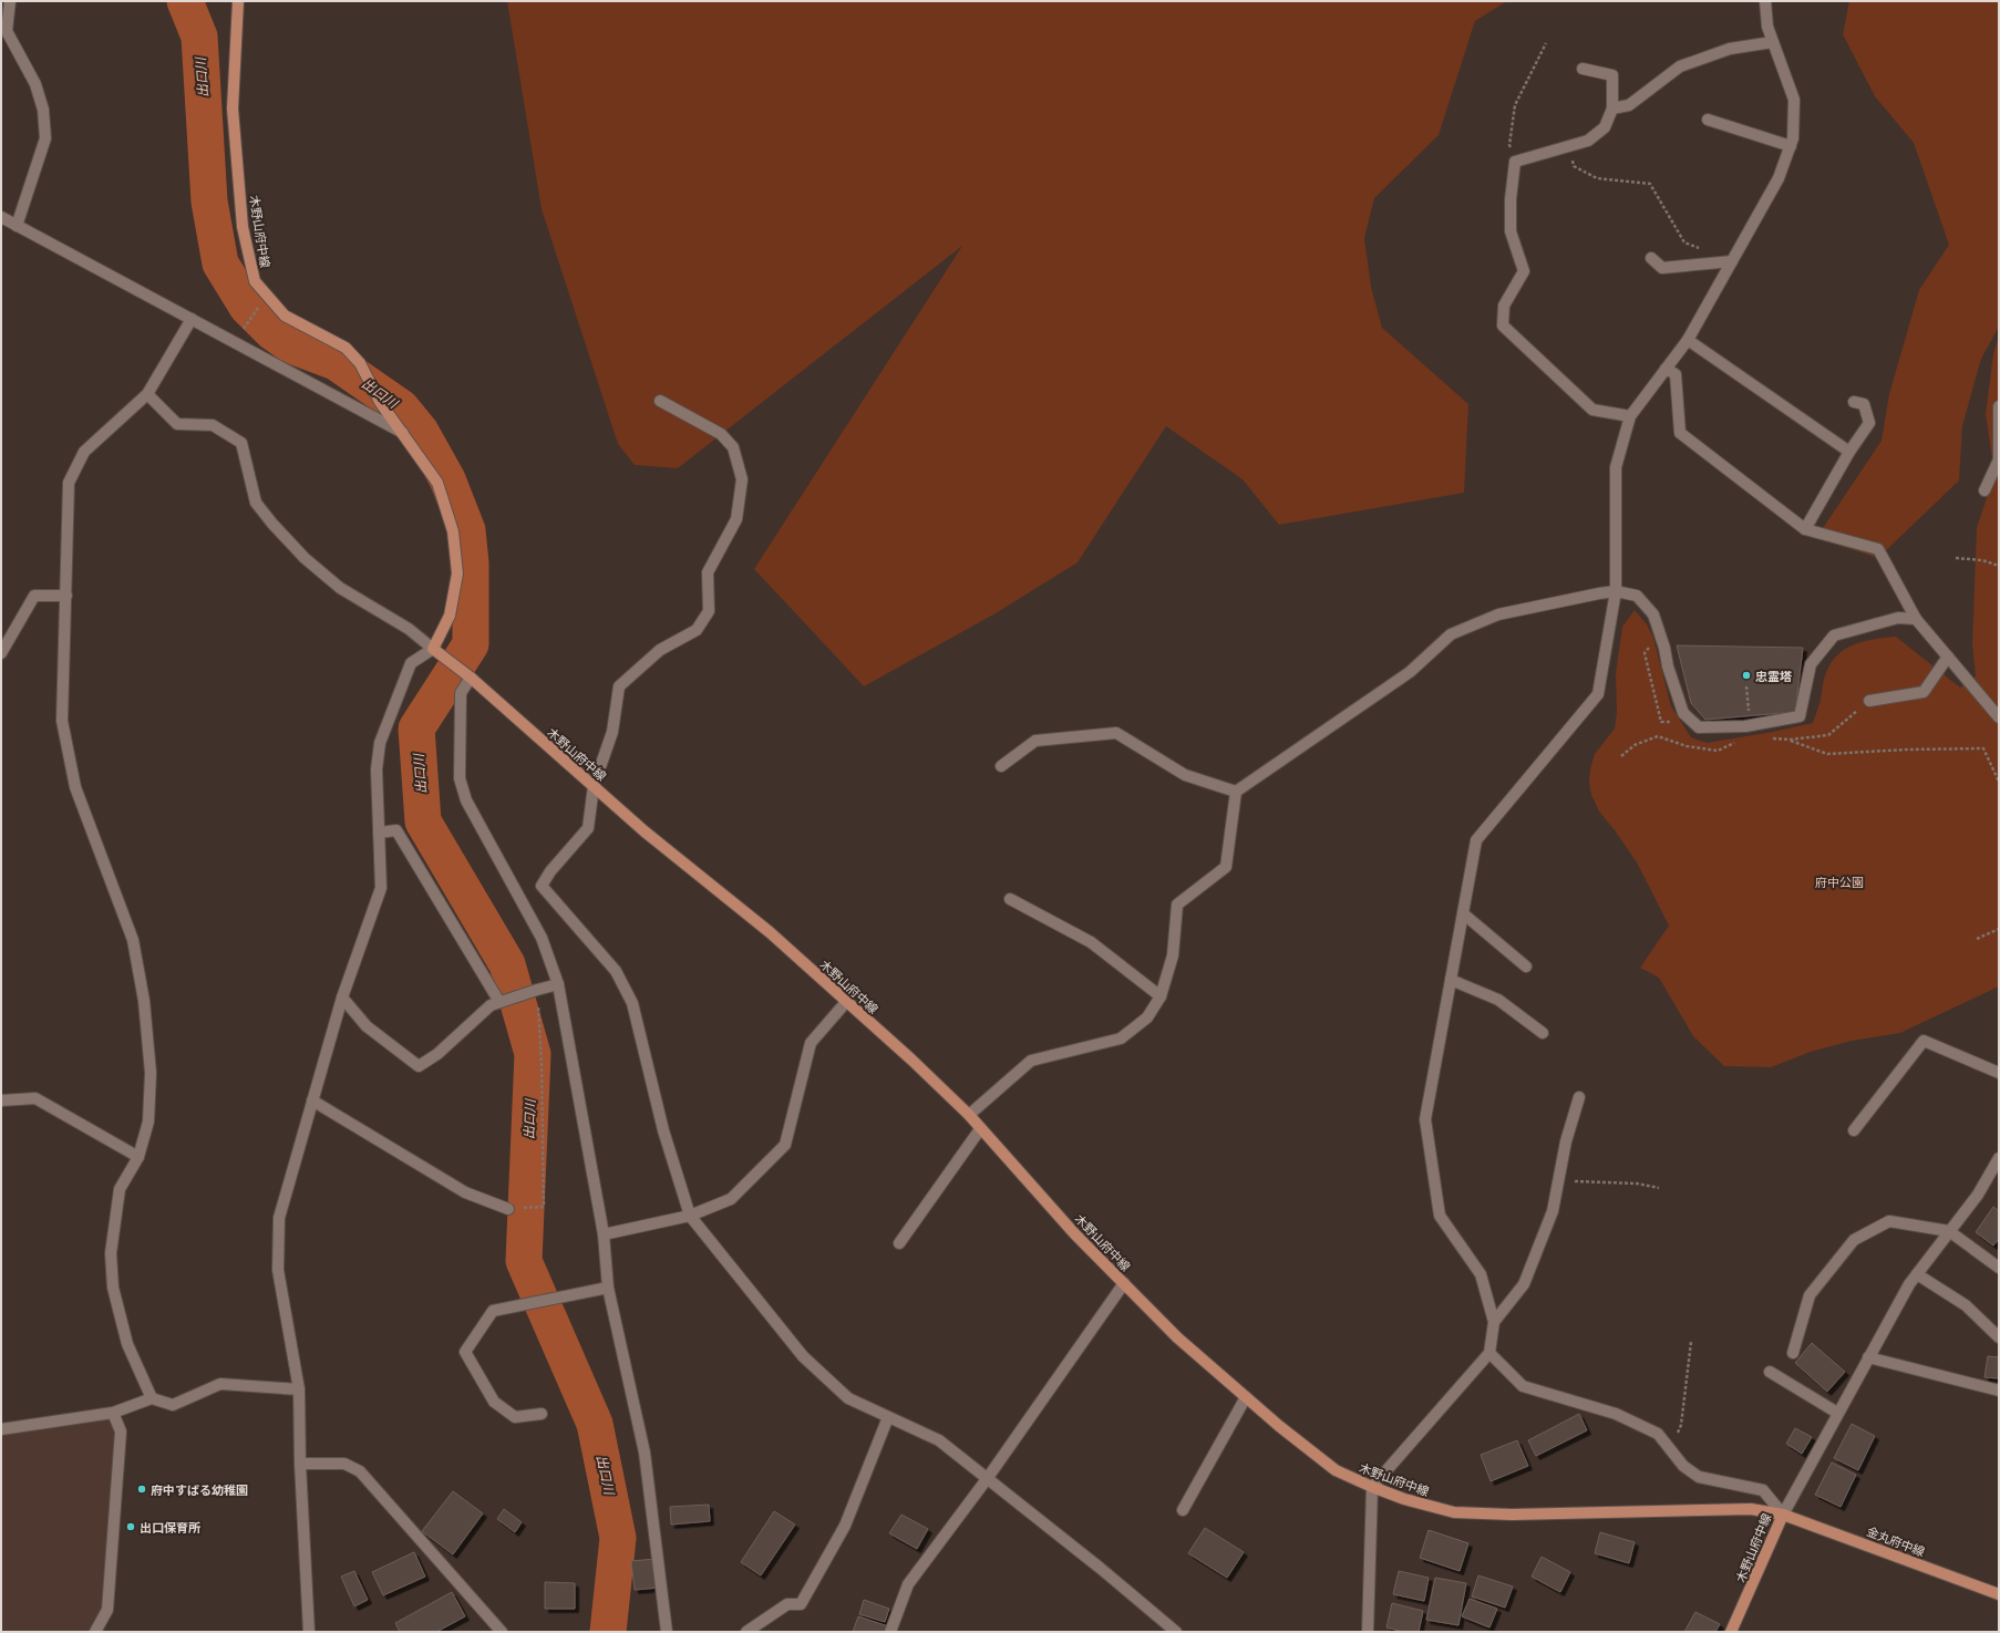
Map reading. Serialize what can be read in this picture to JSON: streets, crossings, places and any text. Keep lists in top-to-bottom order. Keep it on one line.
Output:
{"streets":{"main road":["木野山府中線","金丸府中線"]},"crossings":[["木野山府中線","金丸府中線"]],"water":["出口川"],"parks":["府中公園"],"places":["忠霊塔","府中すばる幼稚園","出口保育所"]}
